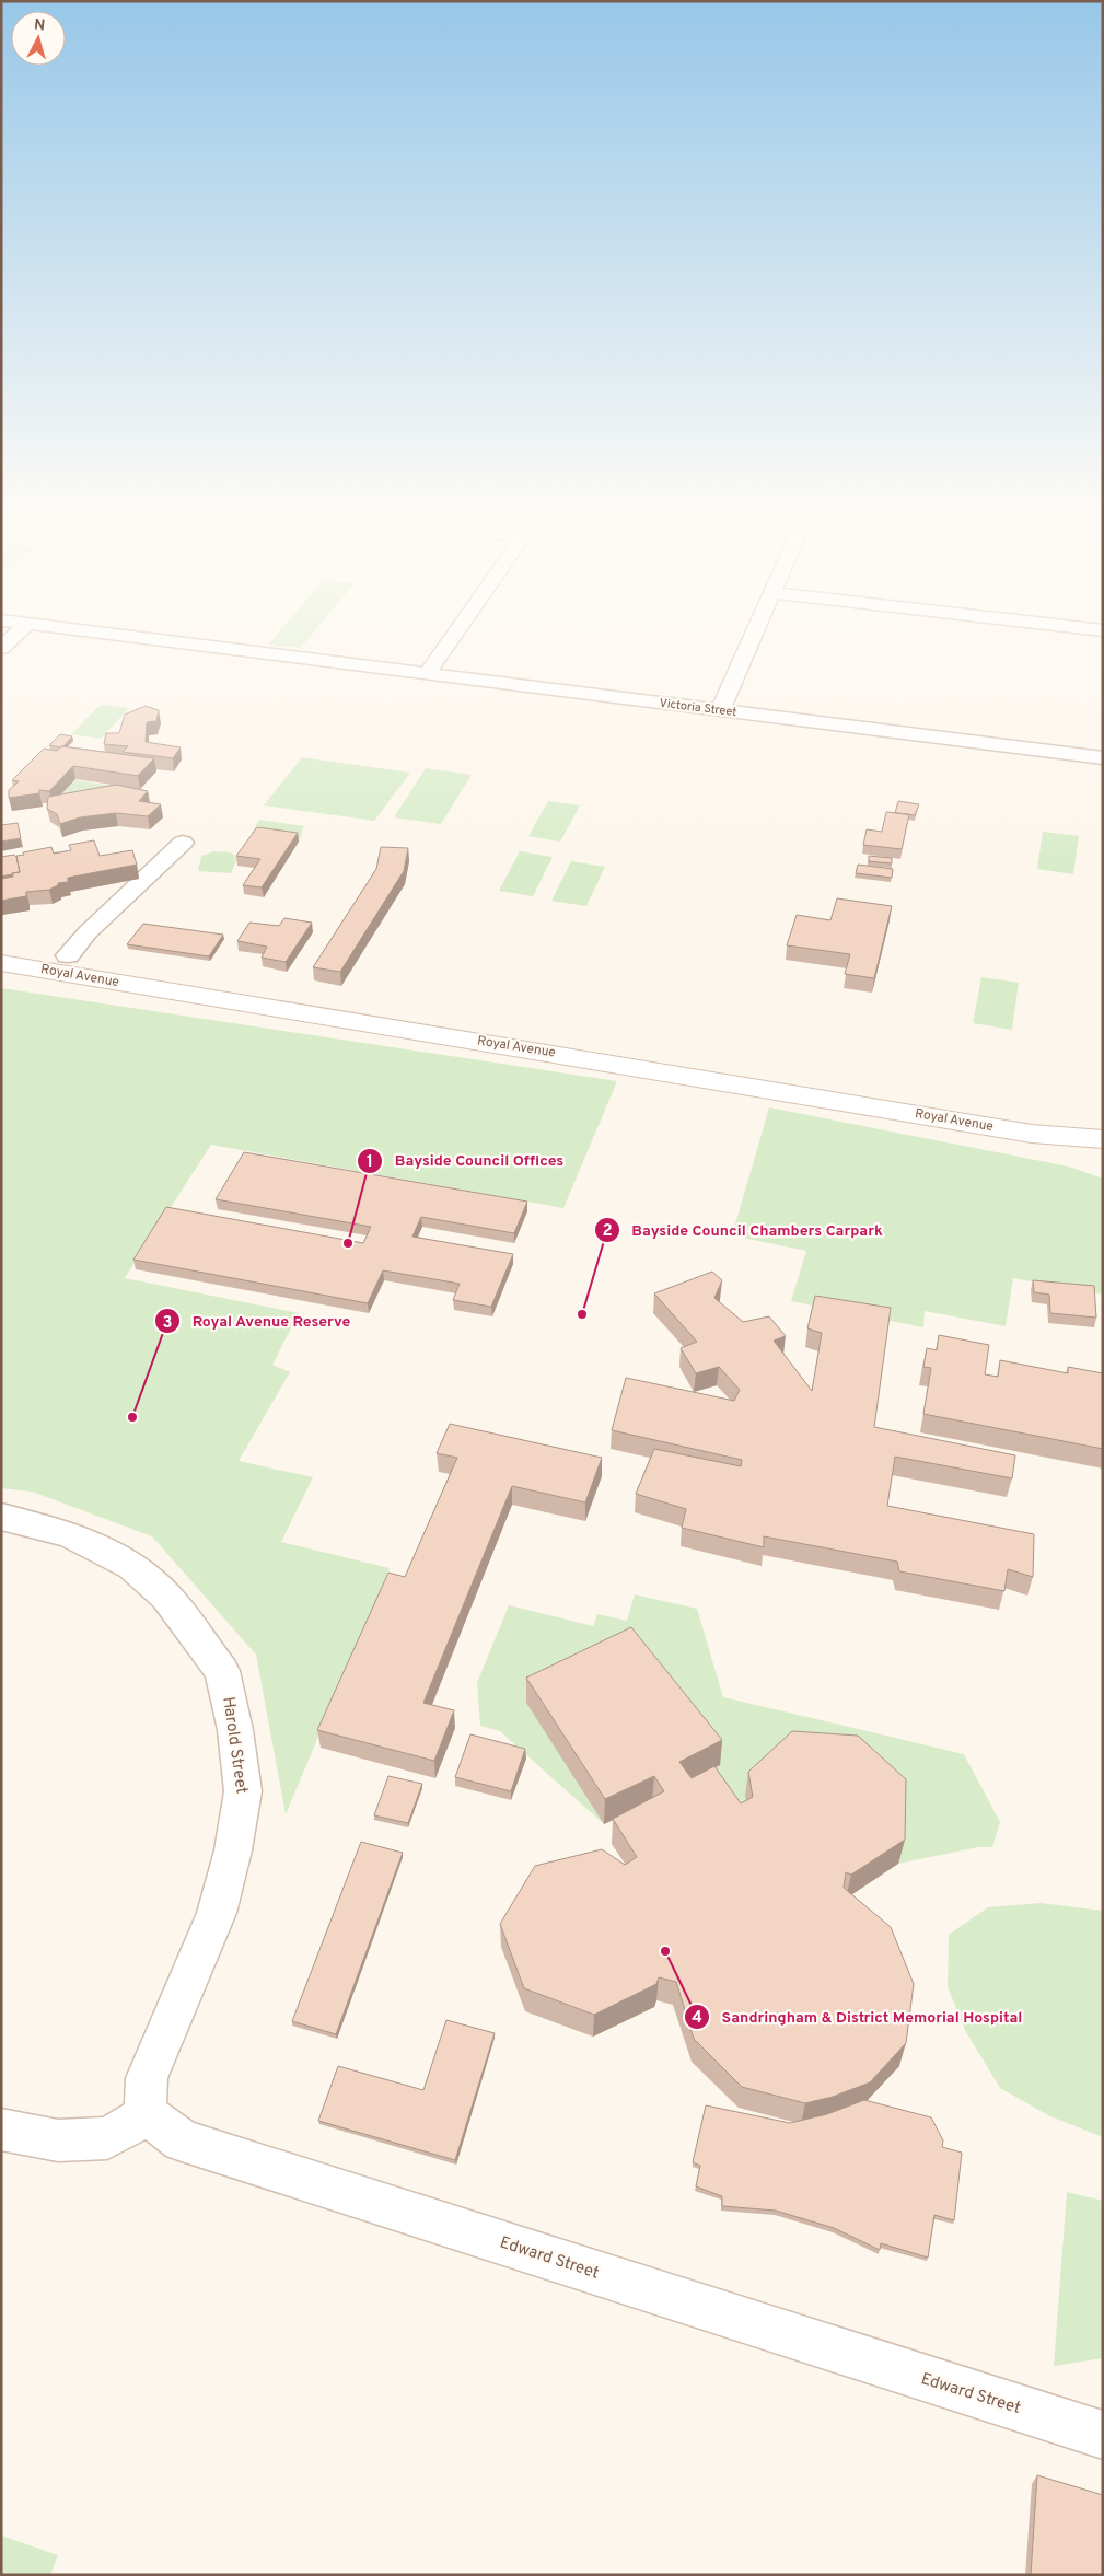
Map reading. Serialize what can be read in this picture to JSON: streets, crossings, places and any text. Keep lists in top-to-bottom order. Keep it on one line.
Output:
{"streets":{"street":["Victoria Street","Royal Avenue","Harold Street","Edward Street"]},"crossings":[["Harold Street","Edward Street"]],"places":["Bayside Council Offices","Bayside Council Chambers Carpark","Royal Avenue Reserve","Sandringham & District Memorial Hospital"],"north":"top"}
